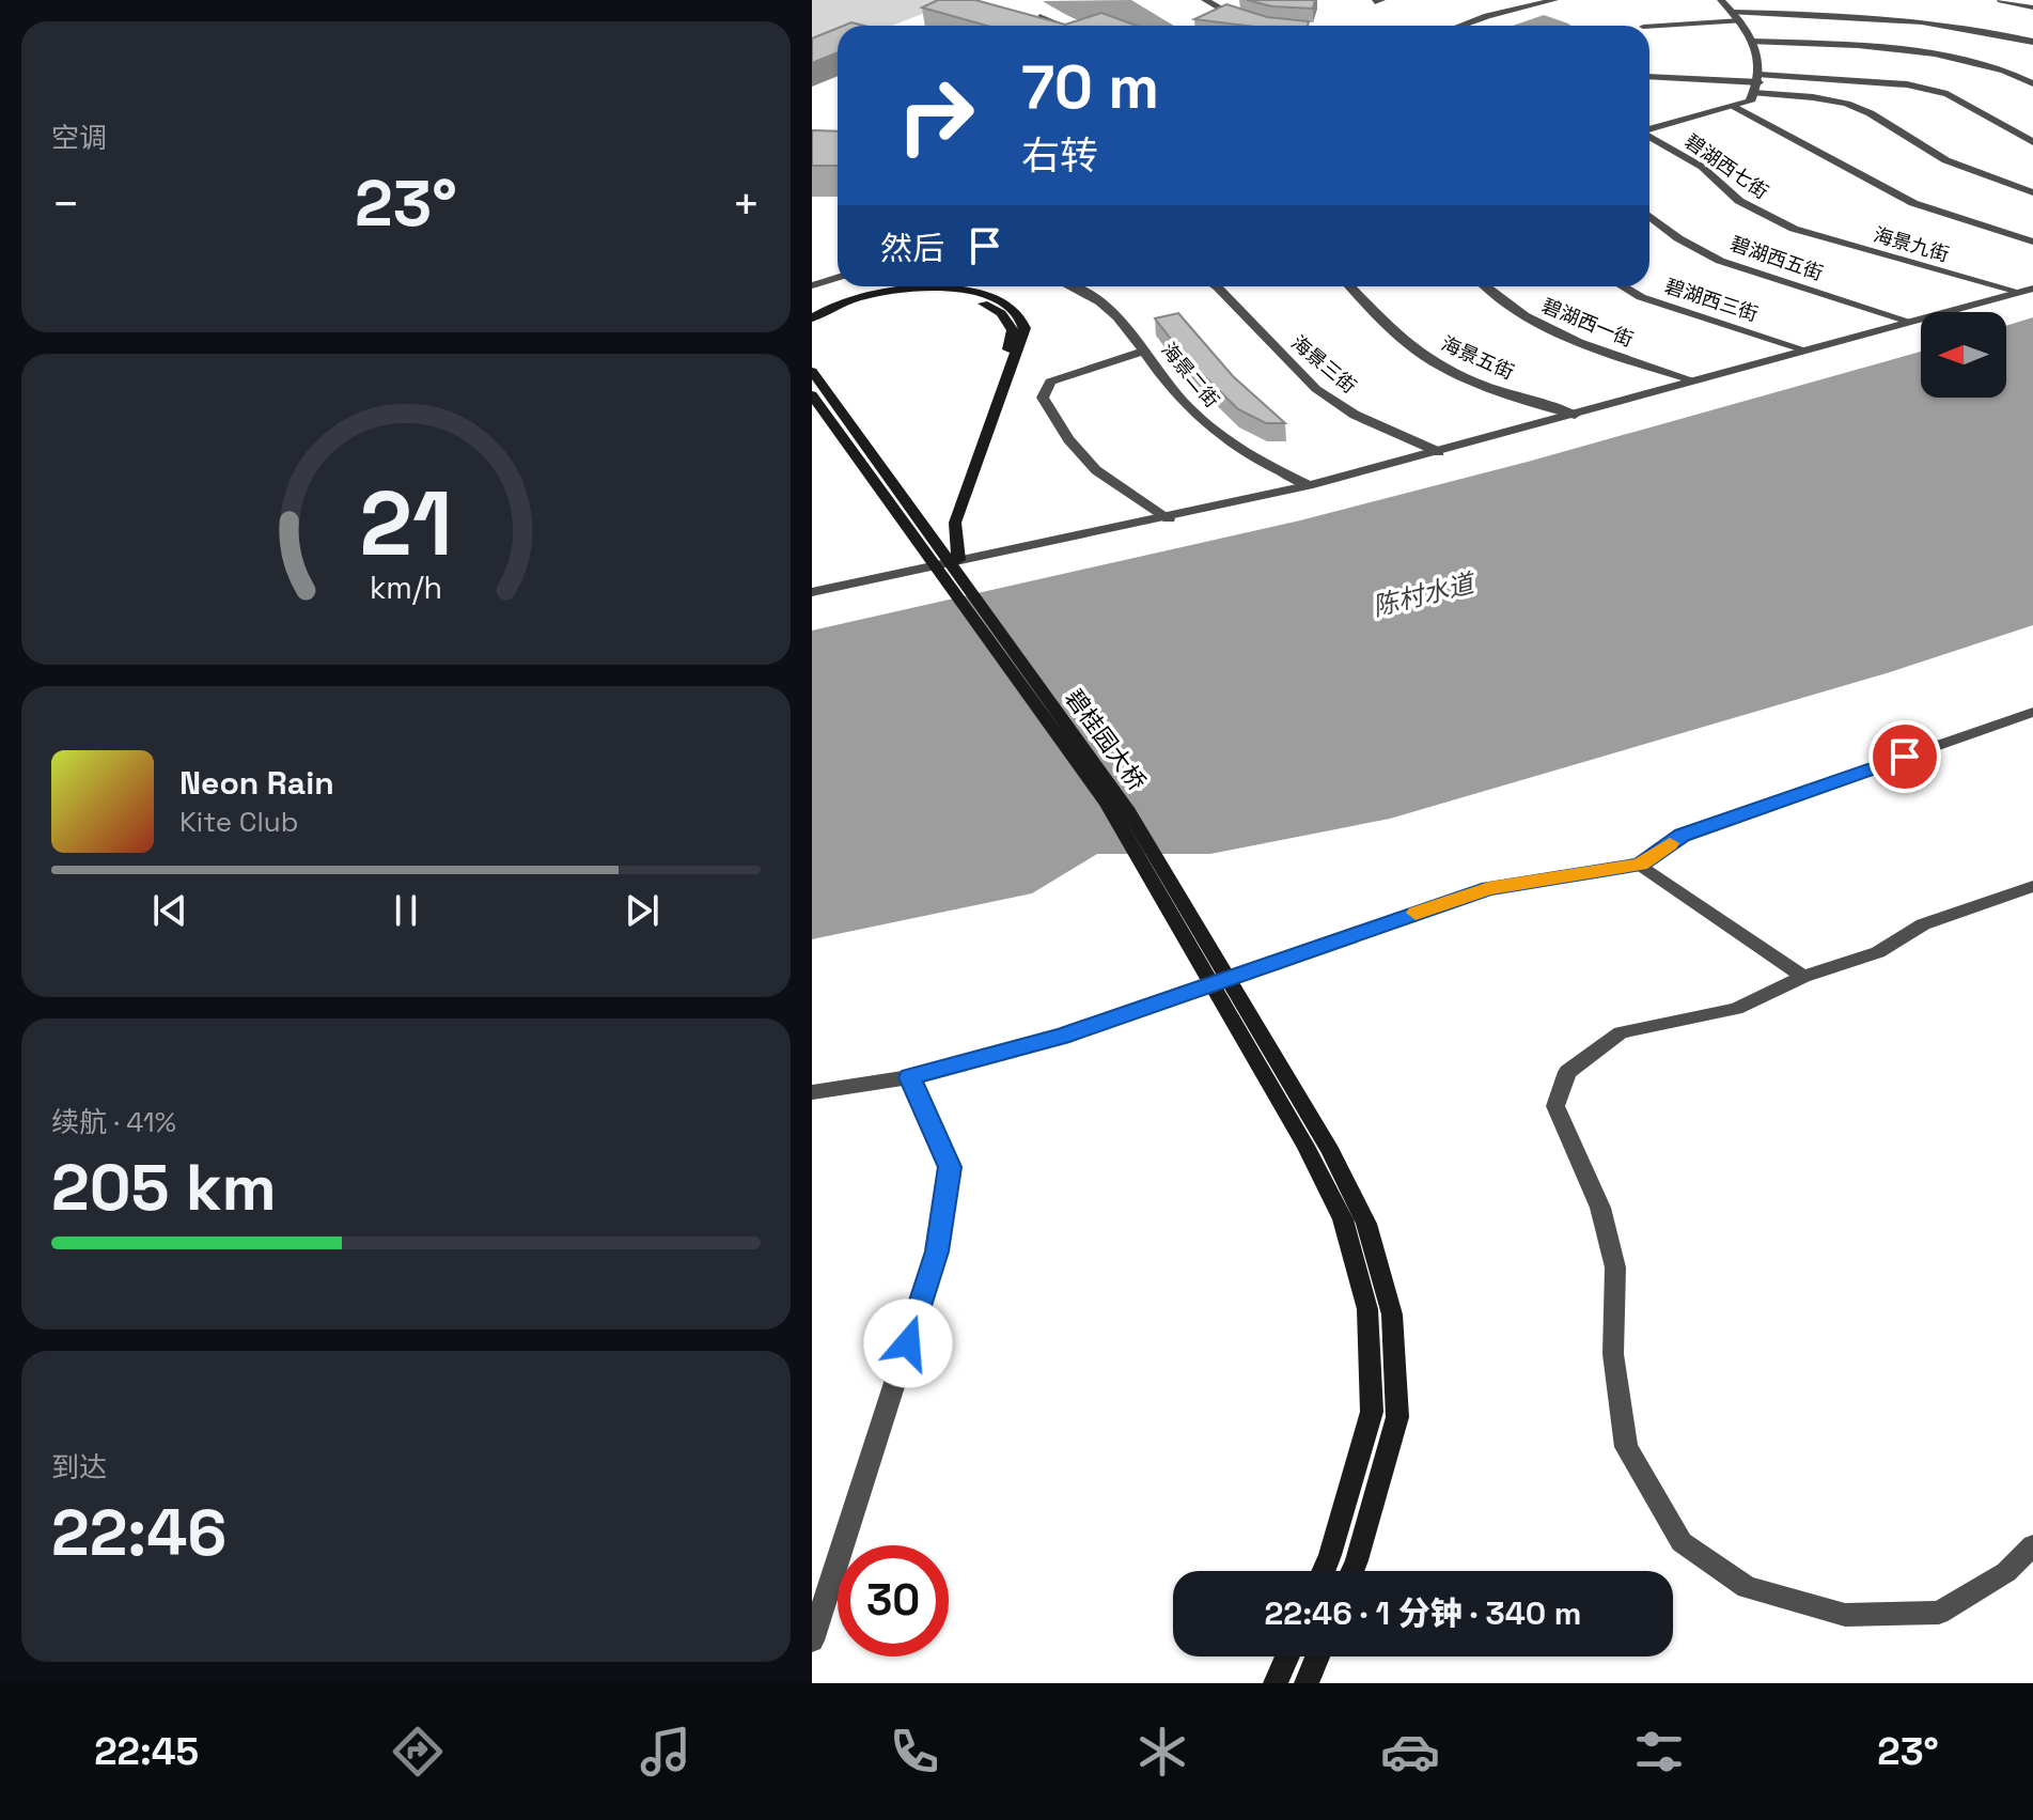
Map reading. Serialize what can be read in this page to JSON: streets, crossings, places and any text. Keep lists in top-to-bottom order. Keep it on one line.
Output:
{"streets":{"main road":["碧桂园大桥"],"street":["碧湖西七街","海景九街","碧湖西五街","碧湖西三街","碧湖西一街","海景五街","海景三街","海景二街"]},"crossings":[["碧湖西七街","海景九街"]],"water":["陈村水道"],"north":"left","page":{"tile":["空调",["续航 · 41%","205 km"],["到达","22:46"]],"turn":["70 m","右转"],"heat":["−","23°","+"],"then":"然后","song":["Neon Rain","Kite Club"],"limit":"30","trip":"22:46 · 1 分钟 · 340 m","tabs":["22:45","23°"],"gauge":["21","km/h"]}}
